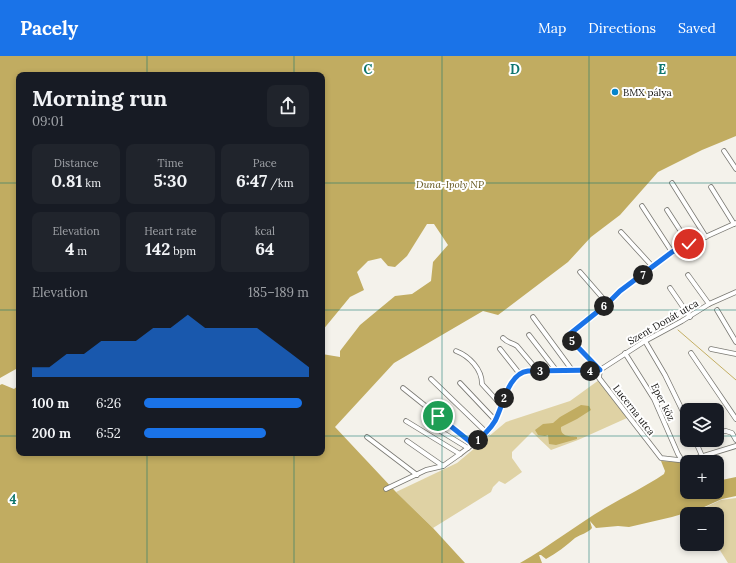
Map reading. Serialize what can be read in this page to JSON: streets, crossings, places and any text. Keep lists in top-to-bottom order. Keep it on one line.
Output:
{"streets":{"street":["Szent Donát utca","Eper köz","Lucerna utca"]},"crossings":[["Szent Donát utca","Eper köz"],["Szent Donát utca","Lucerna utca"]],"parks":["Duna-Ipoly NP"],"places":["BMX pálya"],"page":{"header":"Pacely","nav":["Map","Directions","Saved"],"heading":["Morning run","09:01"],"stats":[["Distance","0.81 km"],["Time","5:30"],["Pace","6:47 /km"],["Elevation","4 m"],["Heart rate","142 bpm"],["kcal","64"]],"pins":["7","6","5","3","4","2","1"],"chart":["Elevation","185–189 m"],"list":[{"name":"100 m","note":"6:26"},{"name":"200 m","note":"6:52"}],"map_buttons":["+","−"]},"grid":{"columns":["C","D","E"],"rows":["4"]}}
